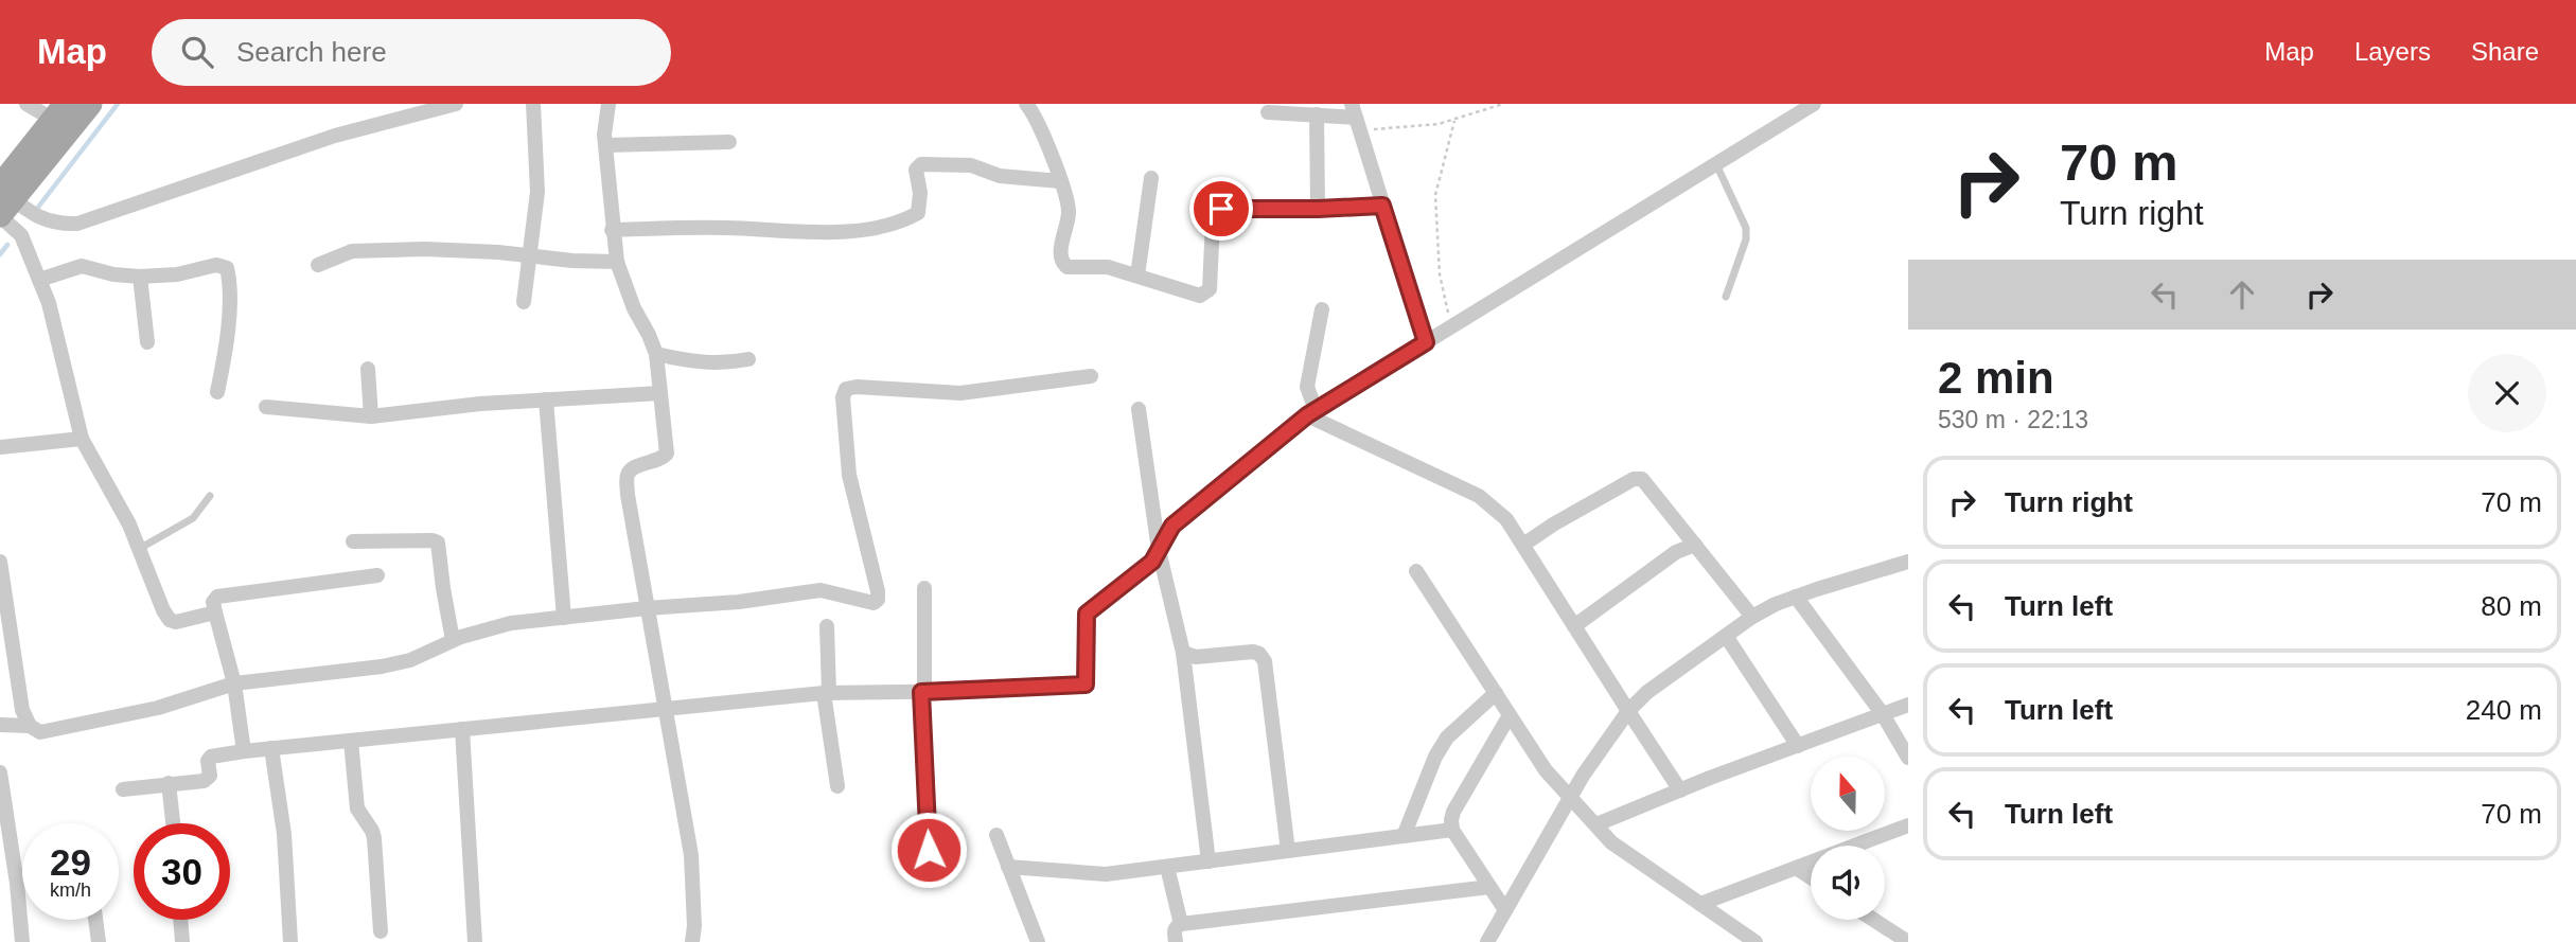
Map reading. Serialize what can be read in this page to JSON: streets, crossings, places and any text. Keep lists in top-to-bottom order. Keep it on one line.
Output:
{"north":"top","page":{"header":"Map","search":"Search here","nav":["Map","Layers","Share"],"turn":["70 m","Turn right"],"heading":["2 min","530 m · 22:13"],"list":[{"name":"Turn right","value":"70 m"},{"name":"Turn left","value":"80 m"},{"name":"Turn left","value":"240 m"},{"name":"Turn left","value":"70 m"}],"speed":"29 km/h","limit":"30"}}
